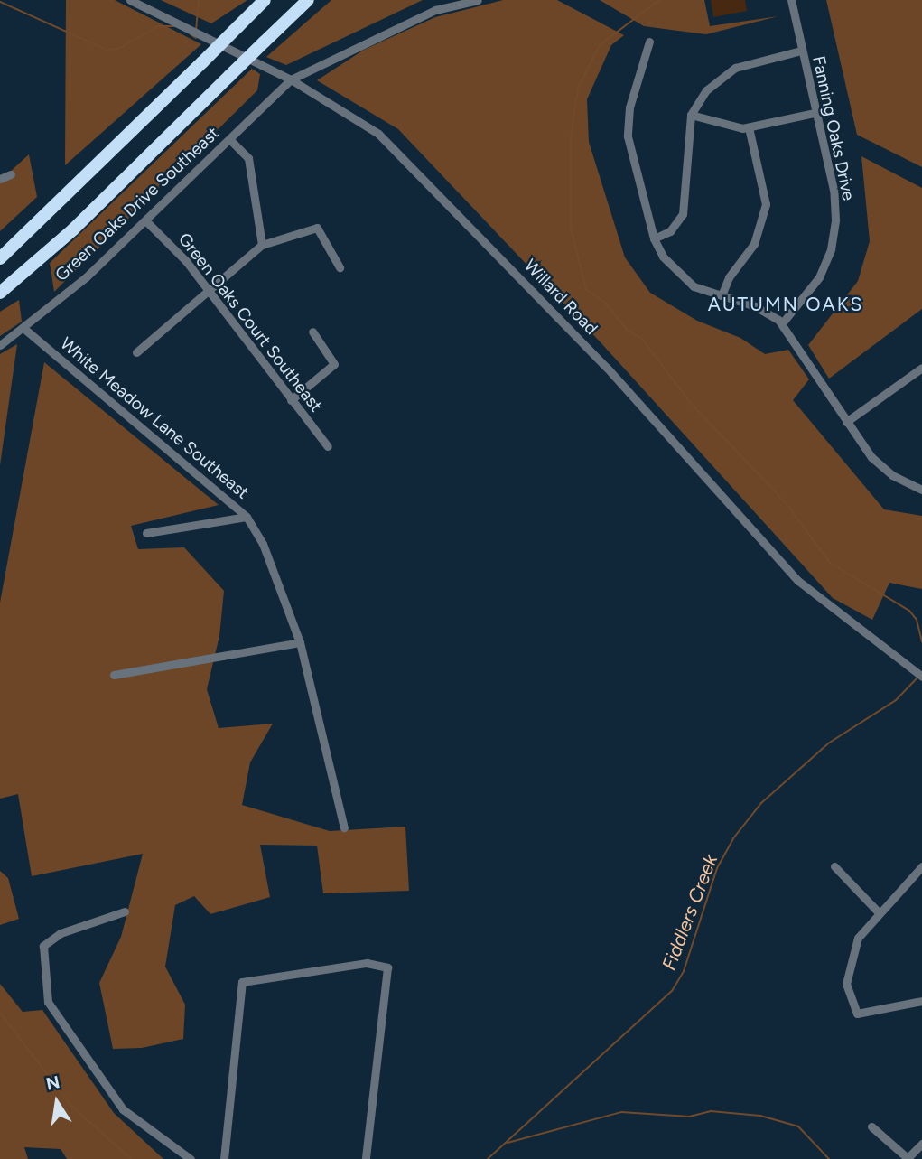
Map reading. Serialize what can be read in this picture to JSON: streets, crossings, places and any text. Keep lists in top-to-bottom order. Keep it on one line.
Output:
{"streets":{"street":["Fanning Oaks Drive","Green Oaks Drive Southeast","Willard Road","Green Oaks Court Southeast","White Meadow Lane Southeast"]},"crossings":[["Green Oaks Drive Southeast","Willard Road"],["Green Oaks Drive Southeast","Green Oaks Court Southeast"],["Green Oaks Drive Southeast","White Meadow Lane Southeast"]],"districts":["AUTUMN OAKS"],"water":["Fiddlers Creek"],"north":"top"}
